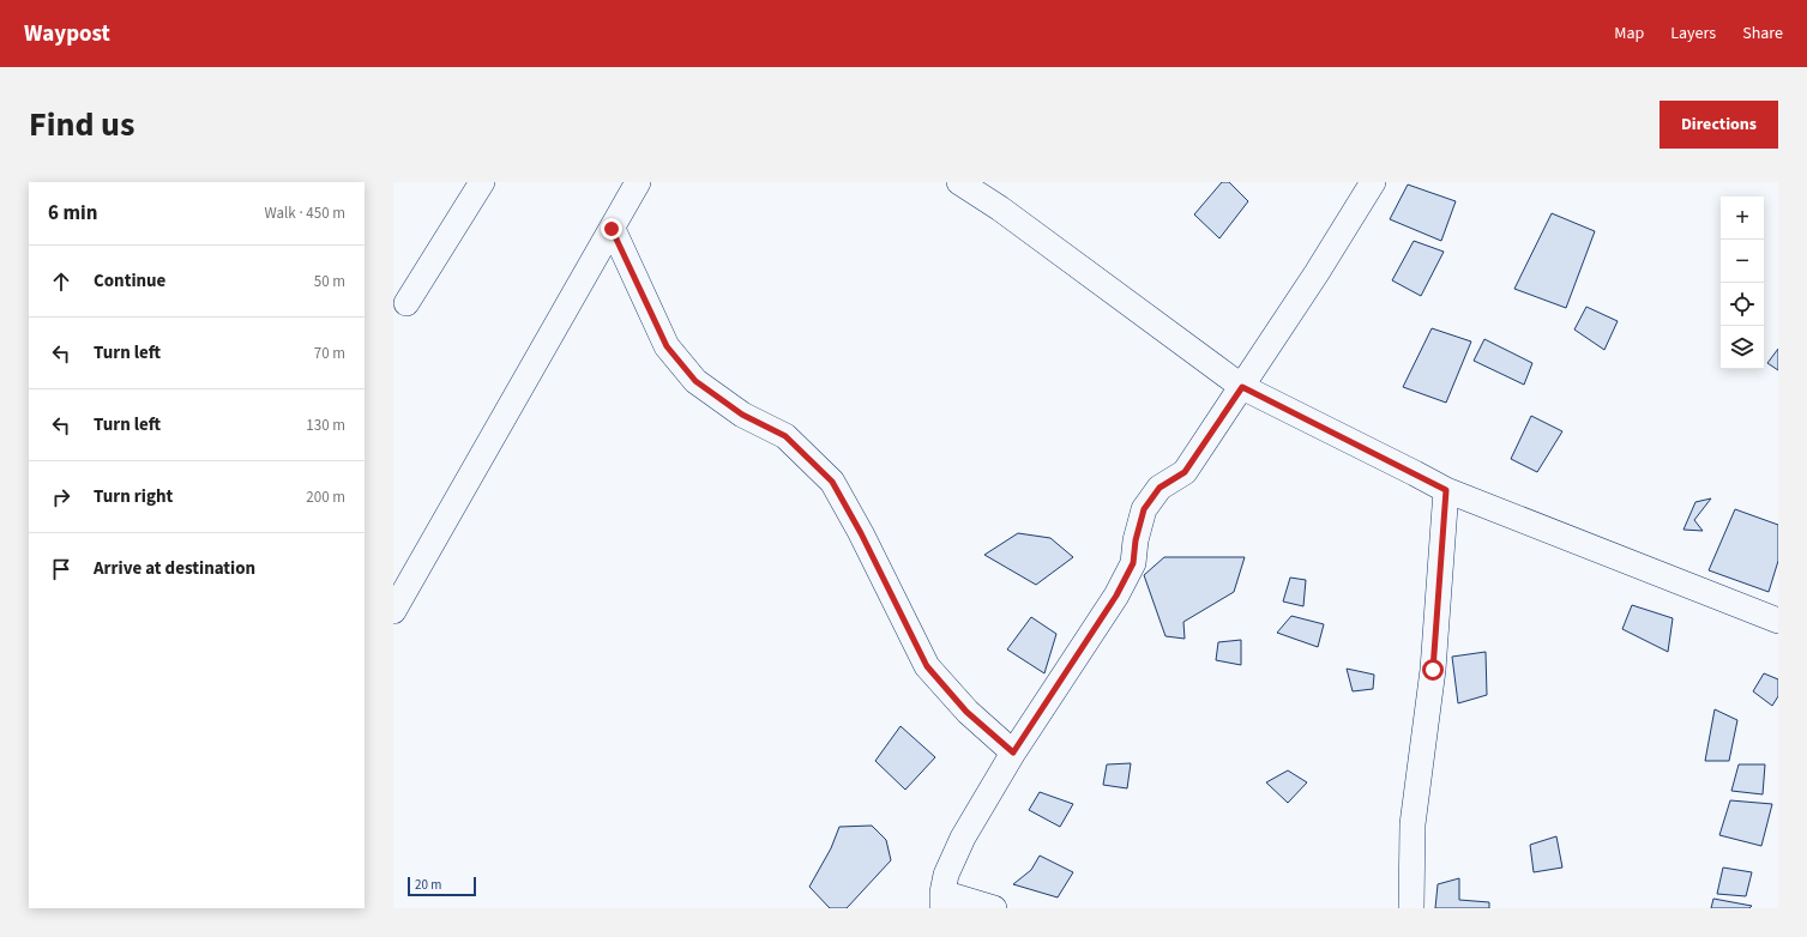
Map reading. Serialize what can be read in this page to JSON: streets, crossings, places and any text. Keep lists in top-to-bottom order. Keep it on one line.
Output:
{"scale_bar":"20 m","page":{"header":"Waypost","nav":["Map","Layers","Share"],"title":"Find us","buttons":"Directions","heading":["6 min","Walk · 450 m"],"map_buttons":["+","−"],"list":[["Continue","50 m"],["Turn left","70 m"],["Turn left","130 m"],["Turn right","200 m"],"Arrive at destination"],"scale":"20 m"}}
